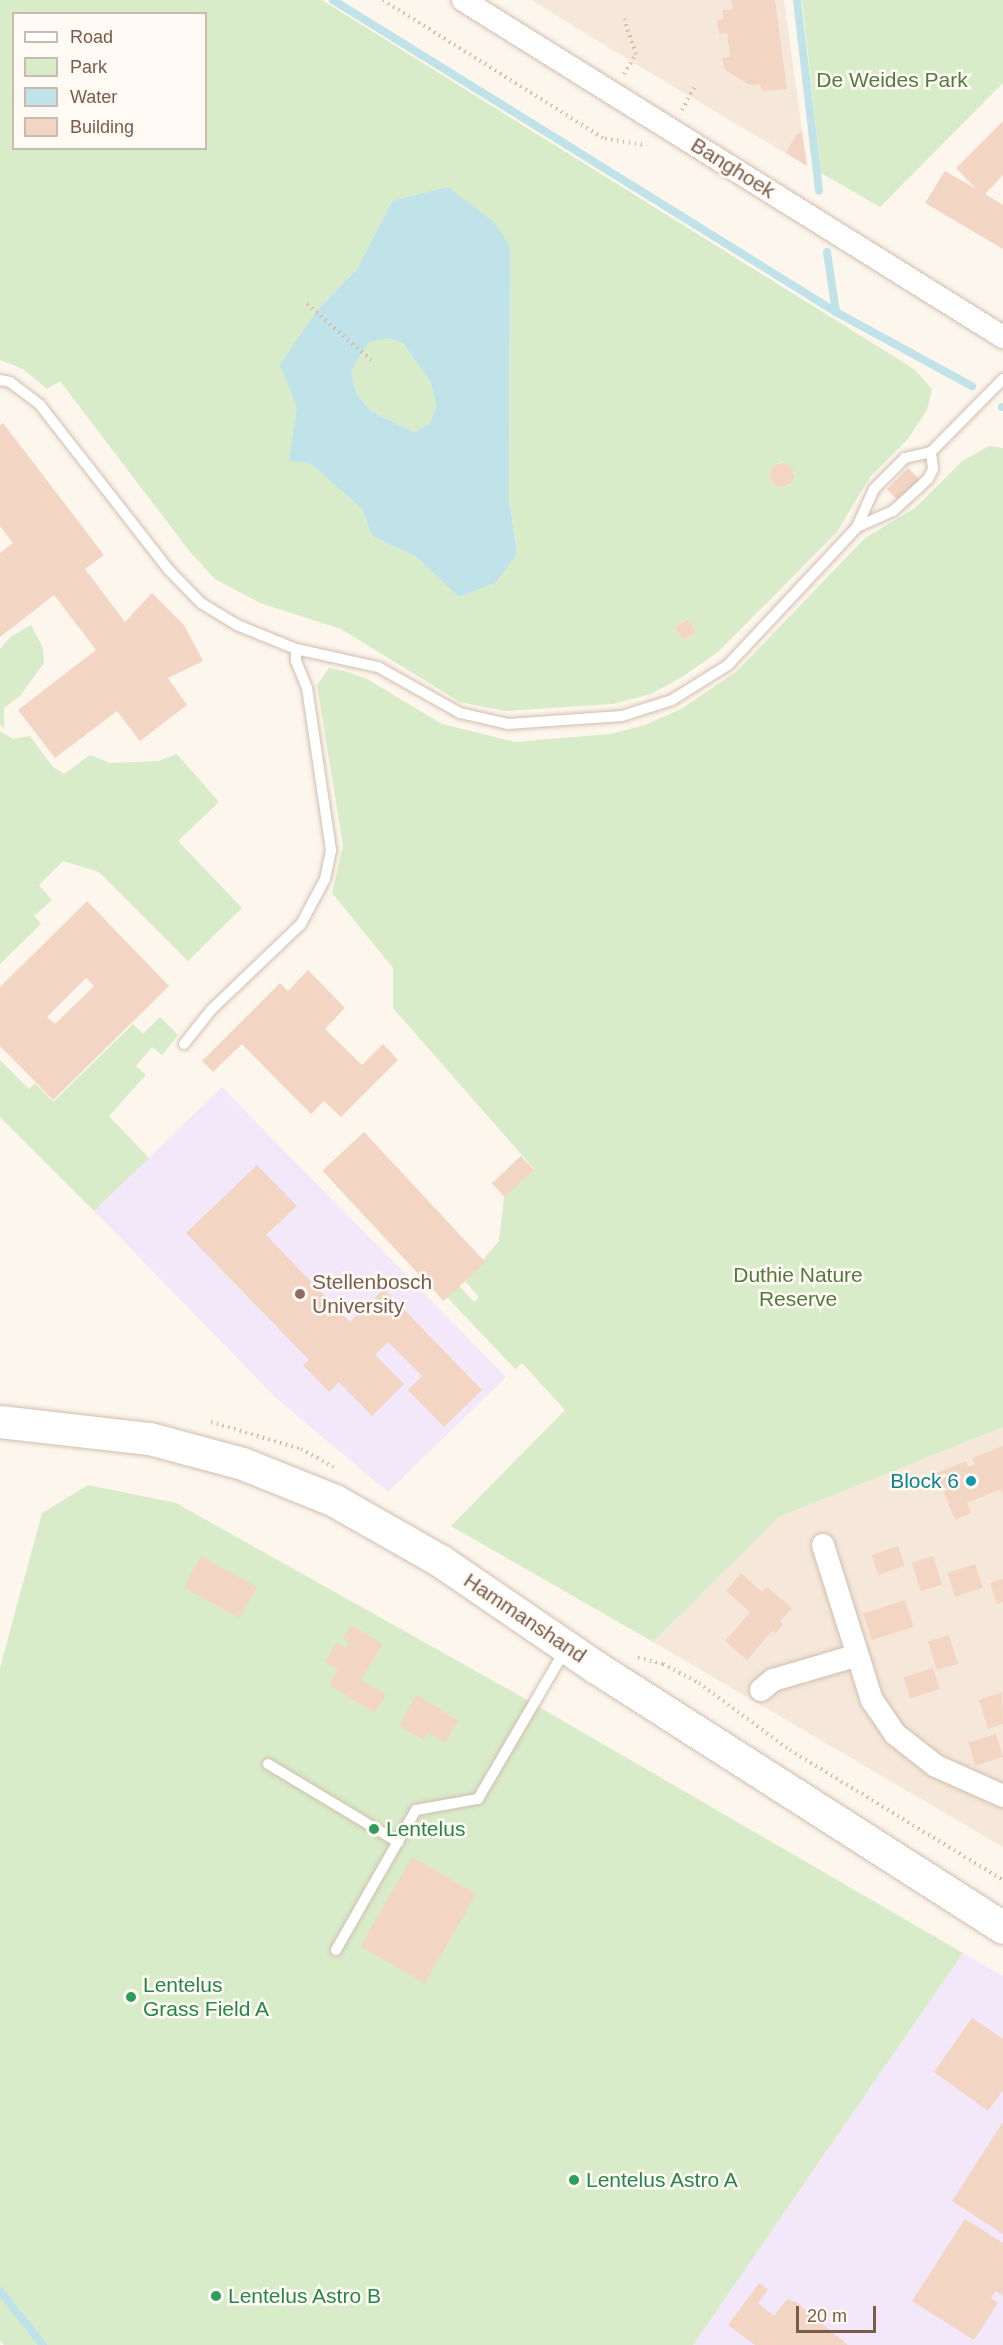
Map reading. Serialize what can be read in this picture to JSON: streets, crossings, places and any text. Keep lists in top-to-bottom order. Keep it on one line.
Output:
{"streets":{"street":["Banghoek","Hammanshand"]},"parks":["De Weides Park","Duthie Nature Reserve"],"places":["Stellenbosch University","Block 6","Lentelus","Lentelus Grass Field A","Lentelus Astro A","Lentelus Astro B"],"legend":["Road","Park","Water","Building"],"scale_bar":"20 m"}
